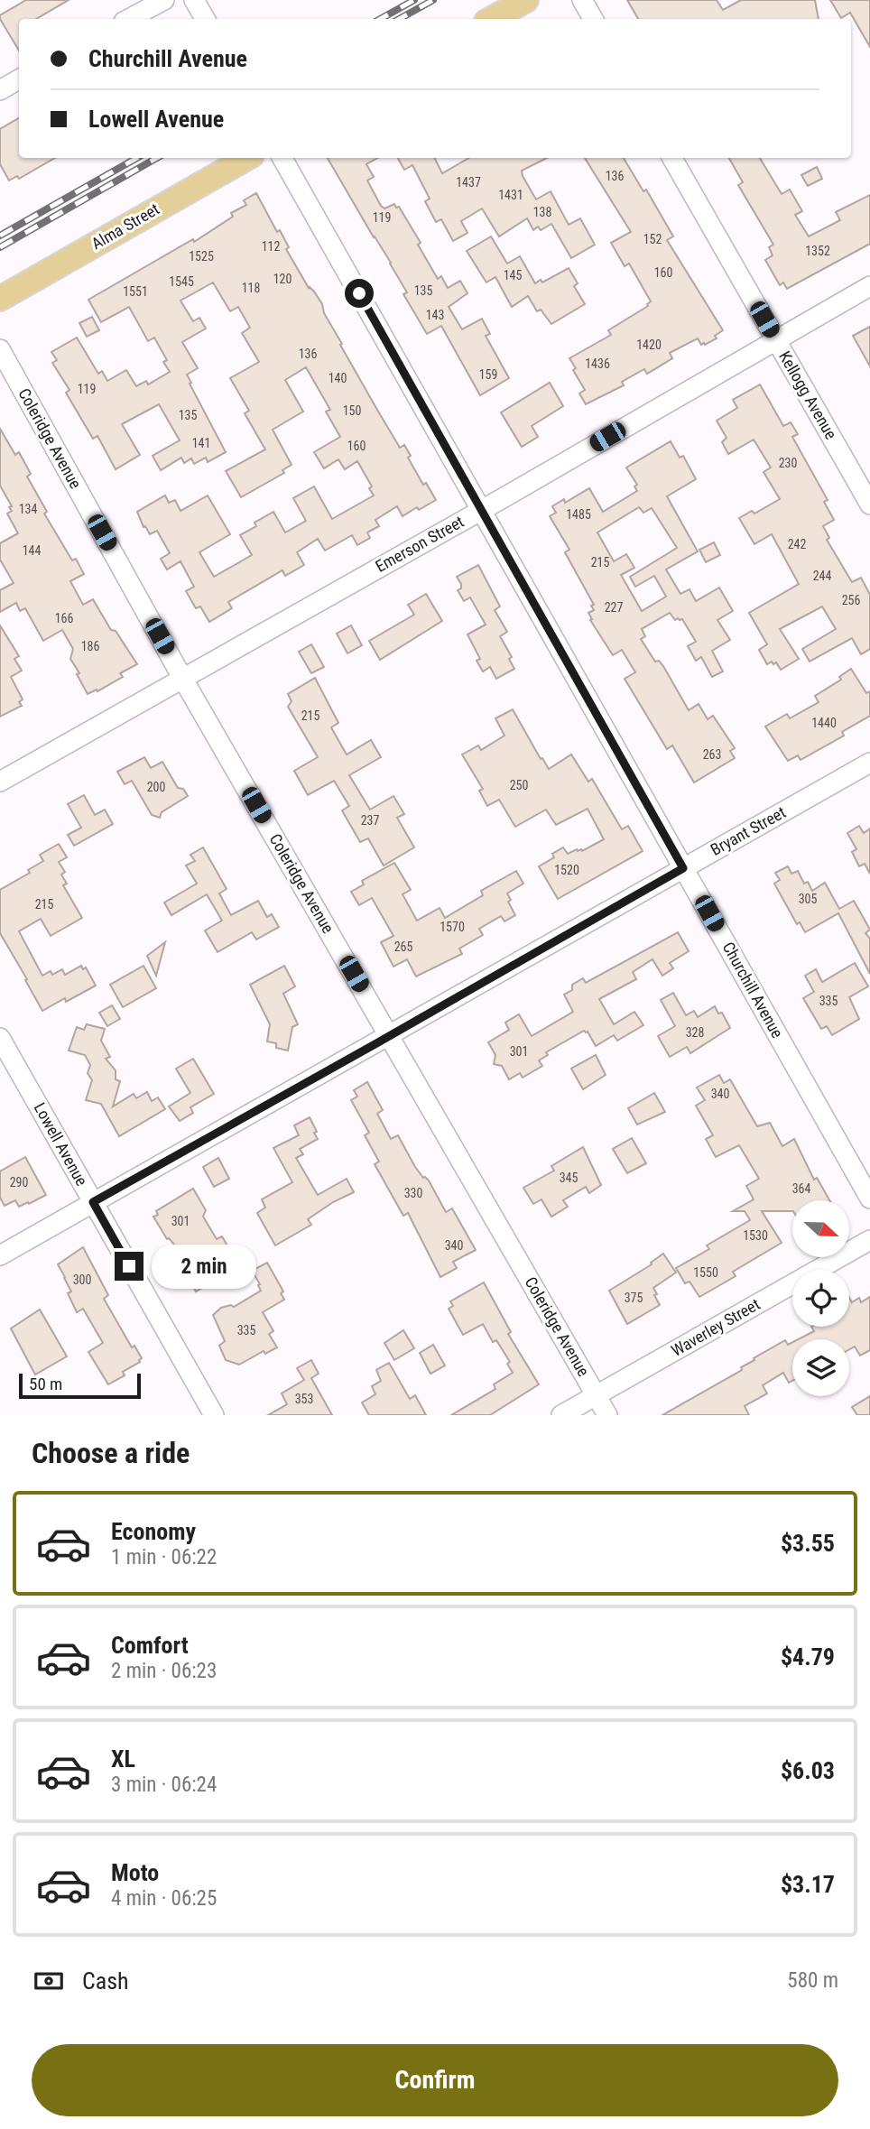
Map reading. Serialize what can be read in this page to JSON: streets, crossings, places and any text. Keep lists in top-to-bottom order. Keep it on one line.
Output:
{"streets":{"main road":["Alma Street"],"street":["Kellogg Avenue","Coleridge Avenue","Emerson Street","Bryant Street","Churchill Avenue","Lowell Avenue","Waverley Street"]},"crossings":[["Kellogg Avenue","Emerson Street"],["Coleridge Avenue","Emerson Street"],["Coleridge Avenue","Bryant Street"],["Coleridge Avenue","Waverley Street"],["Emerson Street","Churchill Avenue"],["Bryant Street","Churchill Avenue"],["Bryant Street","Lowell Avenue"]],"house_numbers":["136","1437","1431","138","119","152","112","1352","1525","160","145","120","1545","118","135","1551","143","1420","136","1436","159","140","119","150","135","141","160","230","134","1485","242","144","215","244","256","227","166","186","215","1440","263","250","200","237","1520","305","215","1570","265","335","328","301","340","345","290","364","330","301","1530","340","1550","300","375","335","353"],"scale_bar":"50 m","north":"right","page":{"banner":["Churchill Avenue","Lowell Avenue"],"bubble":"2 min","scale":"50 m","heading":"Choose a ride","list":[{"name":"Economy","note":"1 min · 06:22","value":"$3.55"},{"name":"Comfort","note":"2 min · 06:23","value":"$4.79"},{"name":"XL","note":"3 min · 06:24","value":"$6.03"},{"name":"Moto","note":"4 min · 06:25","value":"$3.17"}],"pay":["Cash","580 m"],"buttons":"Confirm"}}
